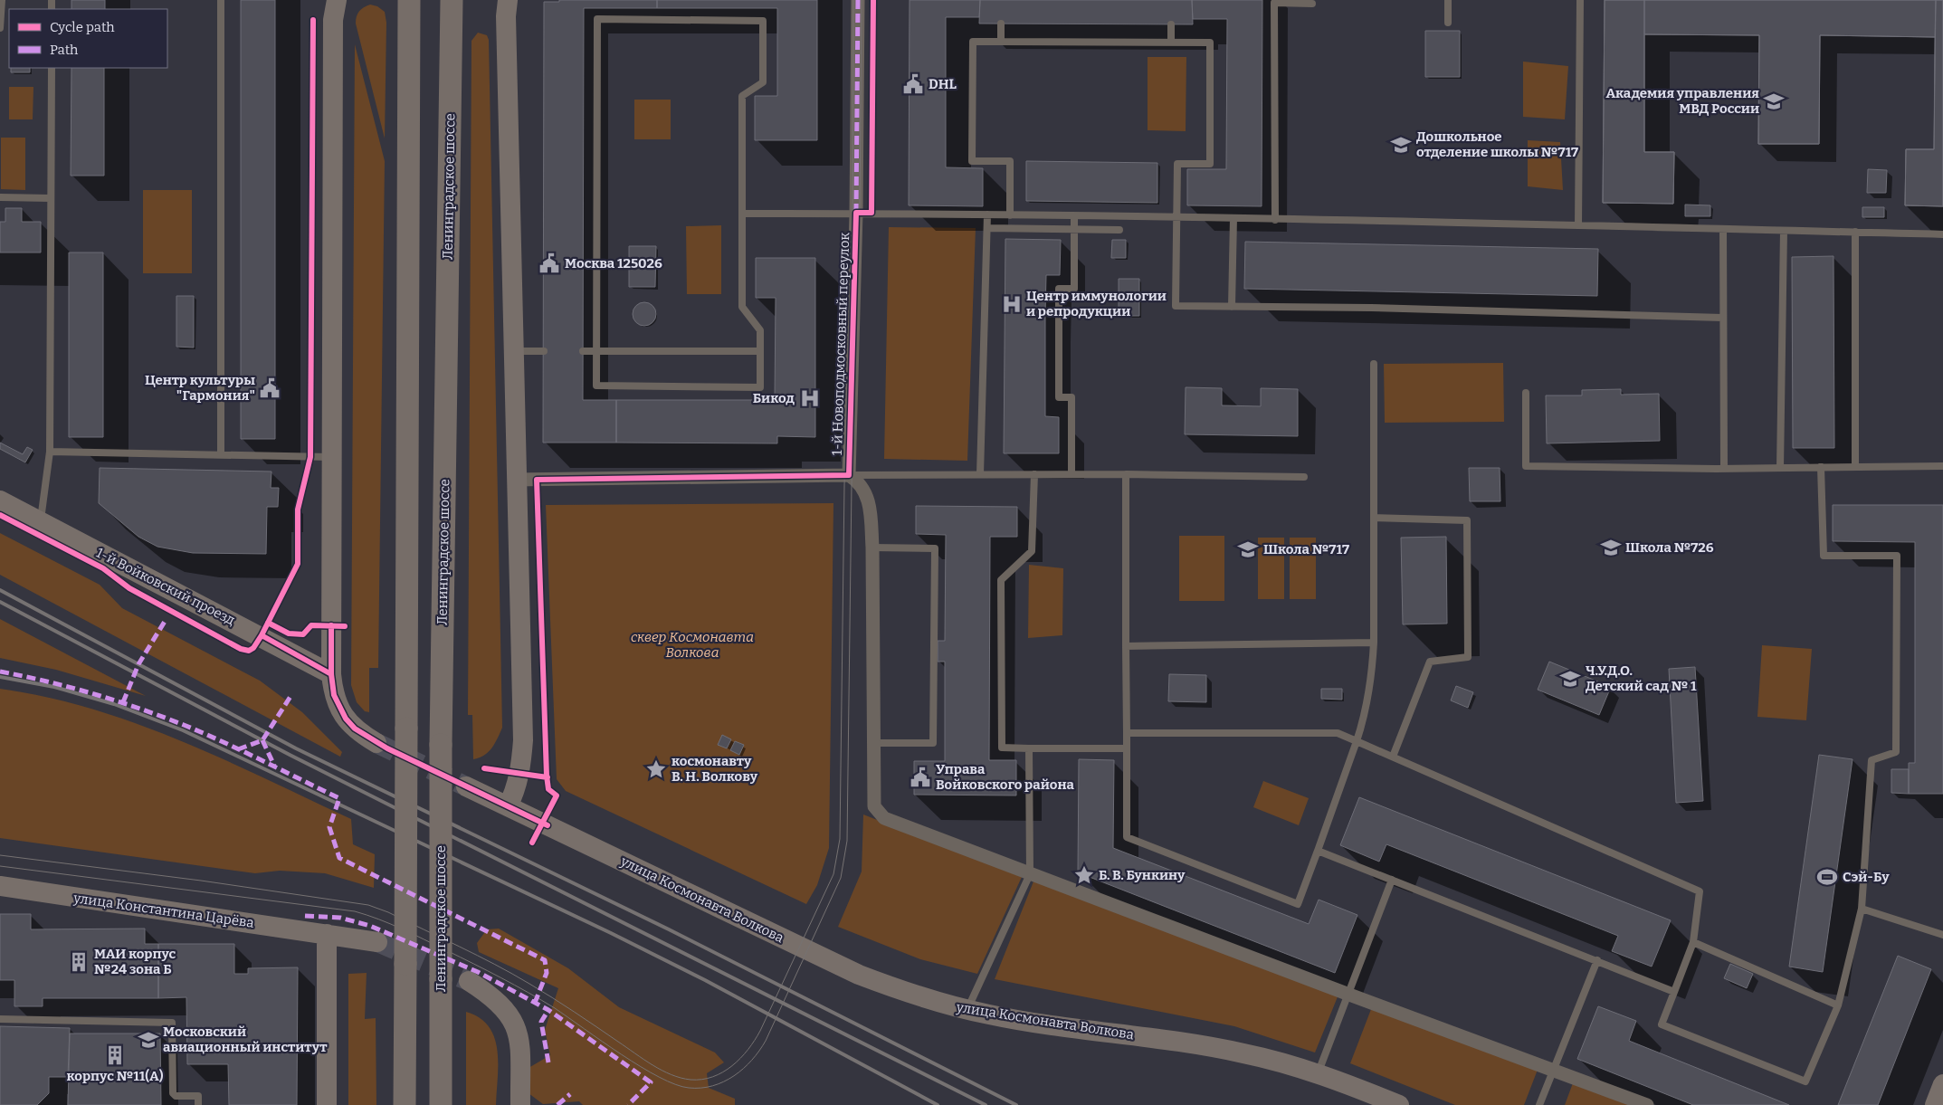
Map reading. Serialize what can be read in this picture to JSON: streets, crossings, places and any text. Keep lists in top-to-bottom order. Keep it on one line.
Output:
{"streets":{"main road":["Ленинградское шоссе","1-й Войковский проезд","улица Космонавта Волкова","улица Константина Царёва"],"street":["1-й Новоподмосковный переулок"]},"parks":["сквер Космонавта Волкова"],"places":{"public building":["DHL","Москва 125026","Центр культуры \"Гармония\"","Управа Войковского района"],"school or university":["Академия управления МВД России","Дошкольное отделение школы №717","Школа №726","Школа №717","Ч.У.Д.О. Детский сад № 1","Московский авиационный институт"],"hospital":["Центр иммунологии и репродукции","Бикод"],"place":["космонавту В. Н. Волкову","Б. В. Бункину"],"sports":["Сэй-Бу"],"building":["МАИ корпус №24 зона Б","корпус №11(А)"]},"legend":["Cycle path","Path"]}
